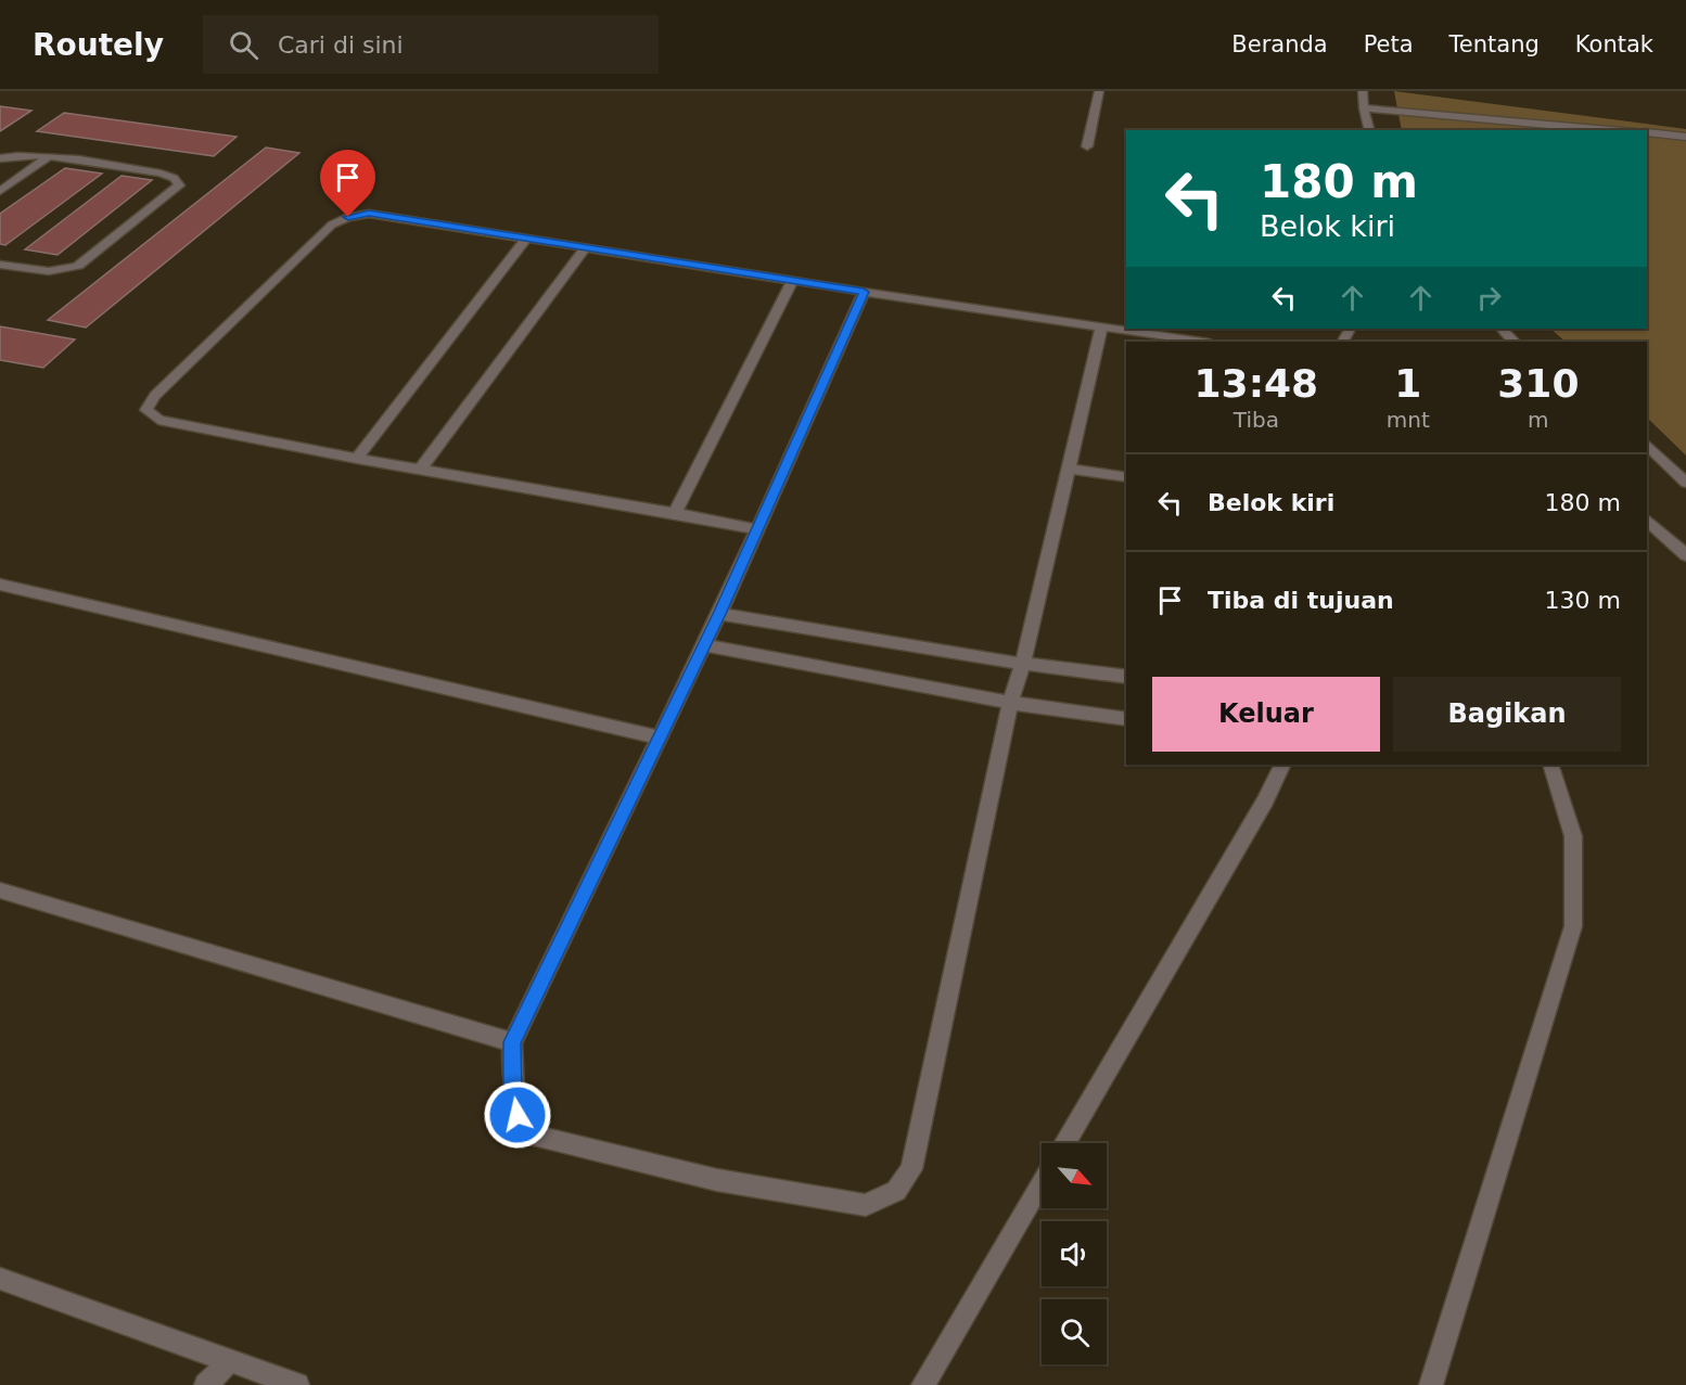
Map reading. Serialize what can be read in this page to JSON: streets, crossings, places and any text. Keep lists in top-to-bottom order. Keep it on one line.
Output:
{"north":"bottom right","page":{"header":"Routely","search":"Cari di sini","nav":["Beranda","Peta","Tentang","Kontak"],"turn":["180 m","Belok kiri"],"eta":["13:48","Tiba","1","mnt","310","m"],"list":[{"name":"Belok kiri","value":"180 m"},{"name":"Tiba di tujuan","value":"130 m"}],"buttons":["Keluar","Bagikan"]}}
